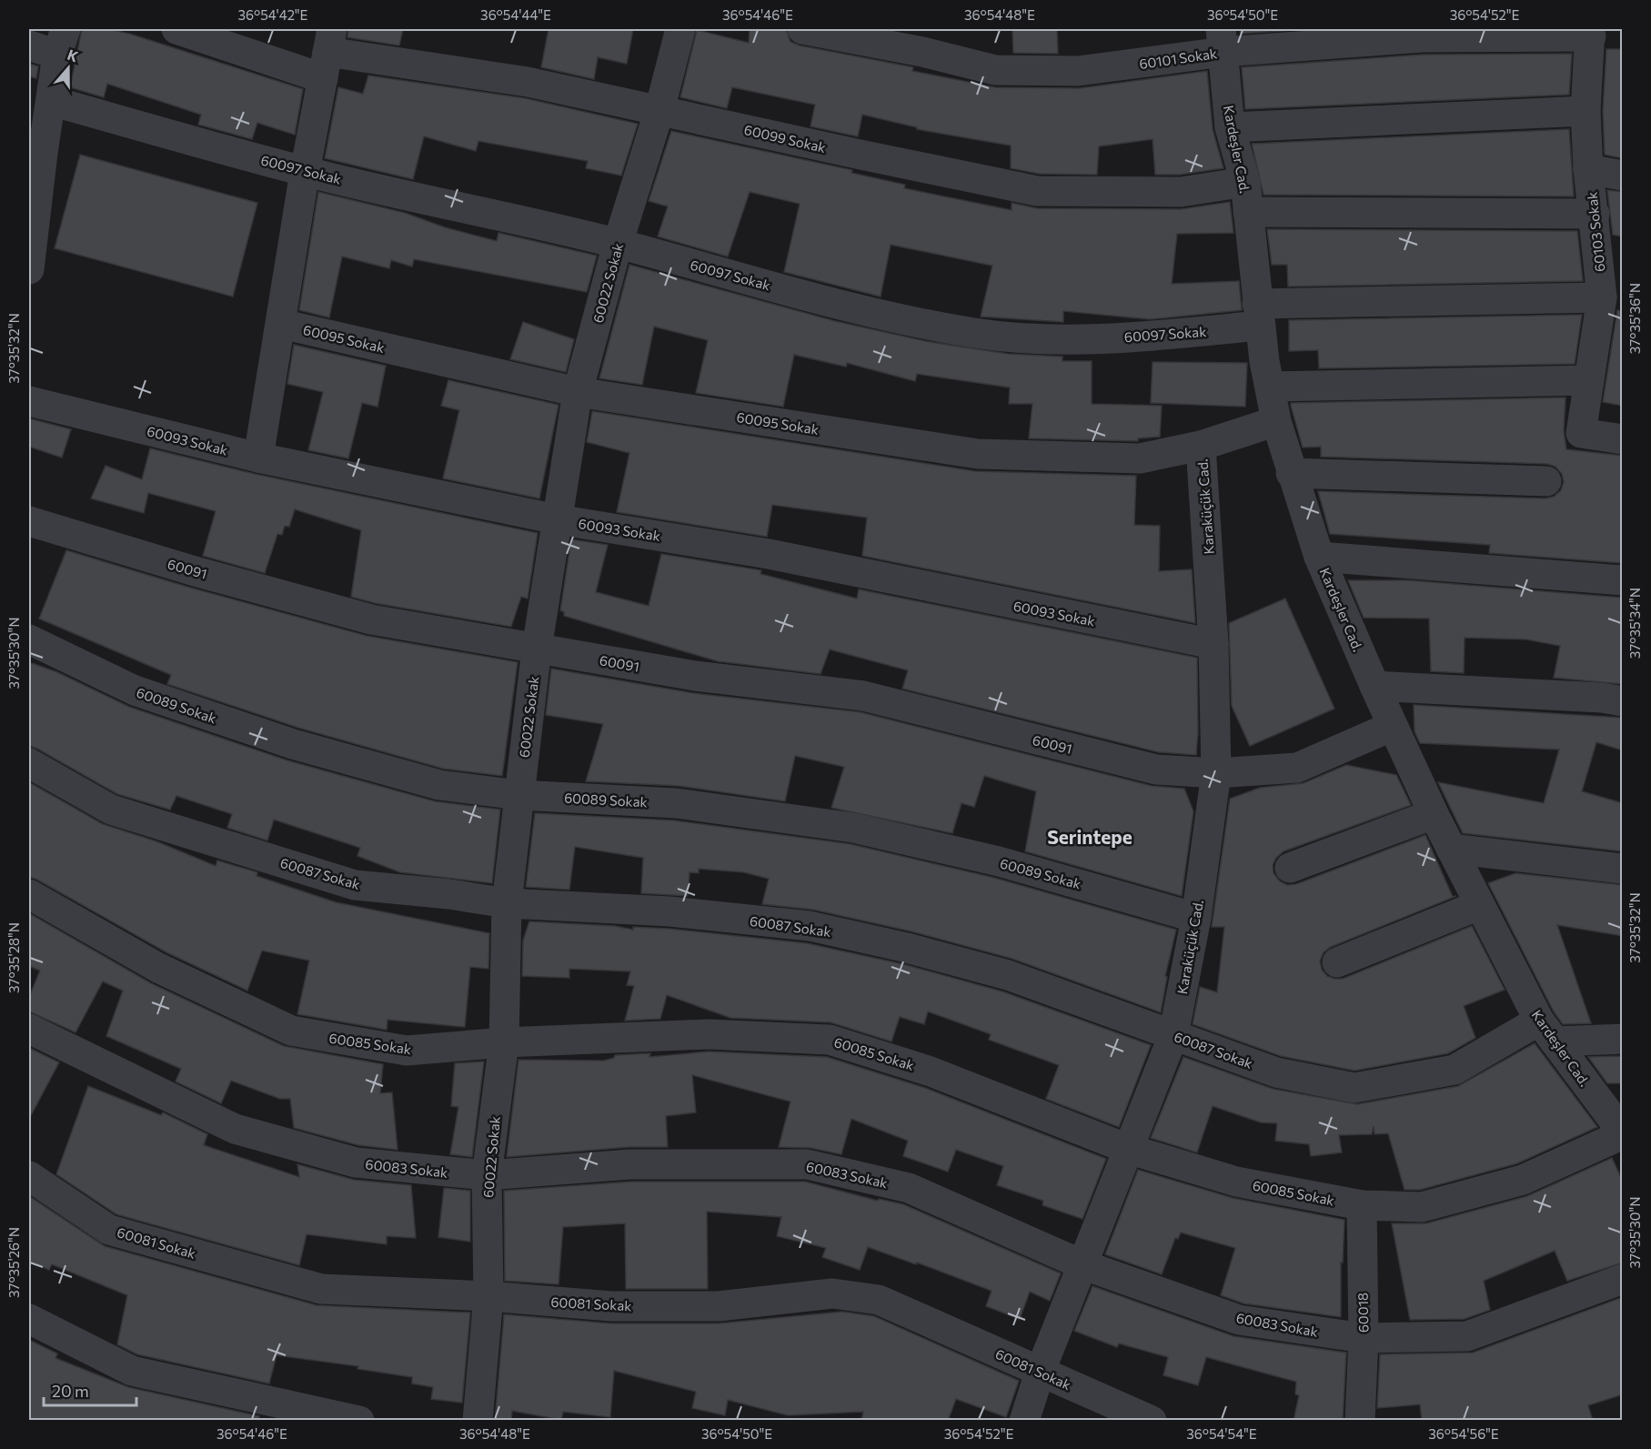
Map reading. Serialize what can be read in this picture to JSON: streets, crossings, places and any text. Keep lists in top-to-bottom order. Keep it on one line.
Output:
{"streets":{"street":["60101 Sokak","60099 Sokak","Kardeşler Cad.","60097 Sokak","60103 Sokak","60022 Sokak","60095 Sokak","60093 Sokak","Karaküçük Cad.","60091","60089 Sokak","60087 Sokak","60085 Sokak","60083 Sokak","60081 Sokak","60018"]},"crossings":[["60101 Sokak","Kardeşler Cad."],["60101 Sokak","60103 Sokak"],["60099 Sokak","Kardeşler Cad."],["60099 Sokak","60022 Sokak"],["Kardeşler Cad.","60097 Sokak"],["Kardeşler Cad.","60095 Sokak"],["Kardeşler Cad.","60091"],["Kardeşler Cad.","60087 Sokak"],["Kardeşler Cad.","60085 Sokak"],["60097 Sokak","60103 Sokak"],["60097 Sokak","60022 Sokak"],["60022 Sokak","60095 Sokak"],["60022 Sokak","60093 Sokak"],["60022 Sokak","60091"],["60022 Sokak","60089 Sokak"],["60022 Sokak","60087 Sokak"],["60022 Sokak","60085 Sokak"],["60022 Sokak","60083 Sokak"],["60022 Sokak","60081 Sokak"],["60095 Sokak","Karaküçük Cad."],["60093 Sokak","Karaküçük Cad."],["Karaküçük Cad.","60091"],["Karaküçük Cad.","60089 Sokak"],["Karaküçük Cad.","60087 Sokak"],["Karaküçük Cad.","60085 Sokak"],["Karaküçük Cad.","60083 Sokak"],["Karaküçük Cad.","60081 Sokak"],["60085 Sokak","60018"],["60083 Sokak","60018"]],"districts":["Serintepe"],"scale_bar":"20 m","north":"top","coordinates":["36°54'42\"E","36°54'44\"E","36°54'46\"E","36°54'48\"E","36°54'50\"E","36°54'52\"E","37°35'36\"N","37°35'32\"N","37°35'34\"N","37°35'30\"N","37°35'28\"N","37°35'26\"N","36°54'54\"E","36°54'56\"E"]}
